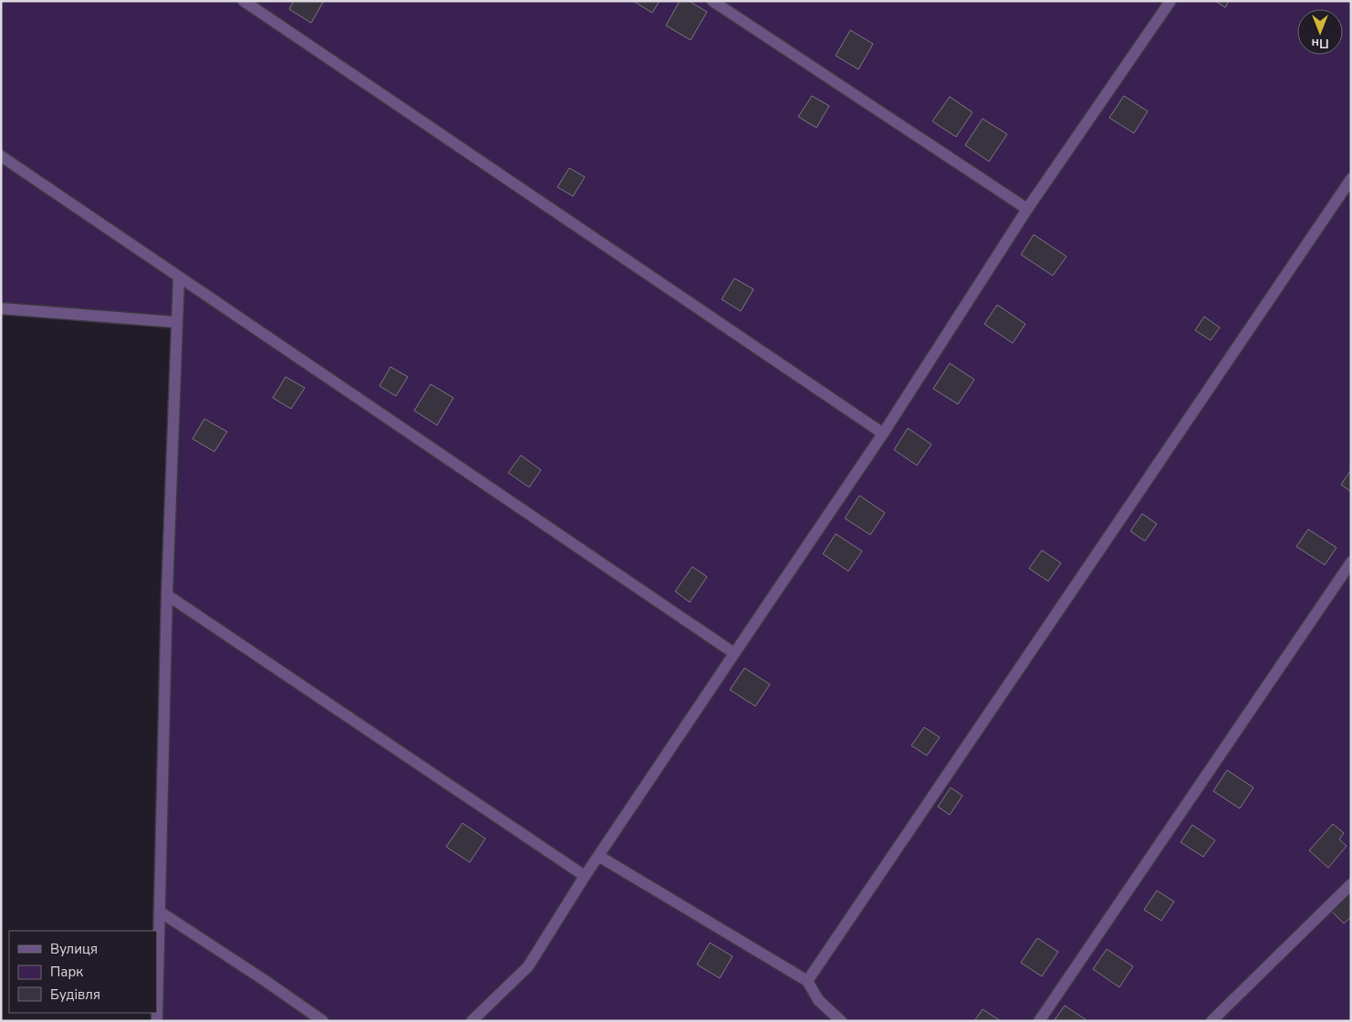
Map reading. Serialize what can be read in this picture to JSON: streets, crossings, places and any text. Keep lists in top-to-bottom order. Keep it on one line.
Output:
{"legend":["Вулиця","Парк","Будівля"],"north":"bottom"}
